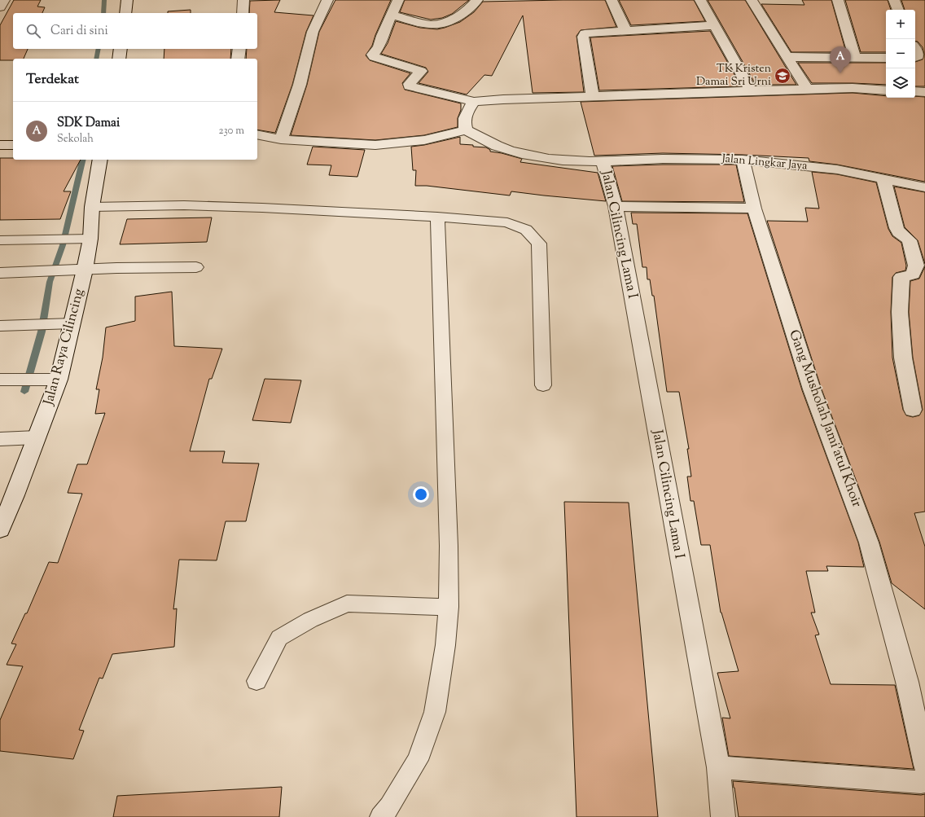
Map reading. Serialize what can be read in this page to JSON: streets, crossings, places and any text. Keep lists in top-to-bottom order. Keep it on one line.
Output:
{"streets":{"street":["Jalan Lingkar Jaya","Jalan Cilincing Lama I","Jalan Raya Cilincing","Gang Musholah Jami'atul Khoir"]},"crossings":[["Jalan Lingkar Jaya","Jalan Cilincing Lama I"],["Jalan Lingkar Jaya","Gang Musholah Jami'atul Khoir"]],"places":{"school or university":["TK Kristen Damai Sri Urni"]},"page":{"map_buttons":["+","−"],"search":"Cari di sini","pins":"A","heading":"Terdekat","list":[{"mark":"A","name":"SDK Damai","note":"Sekolah","value":"230 m"}]}}
